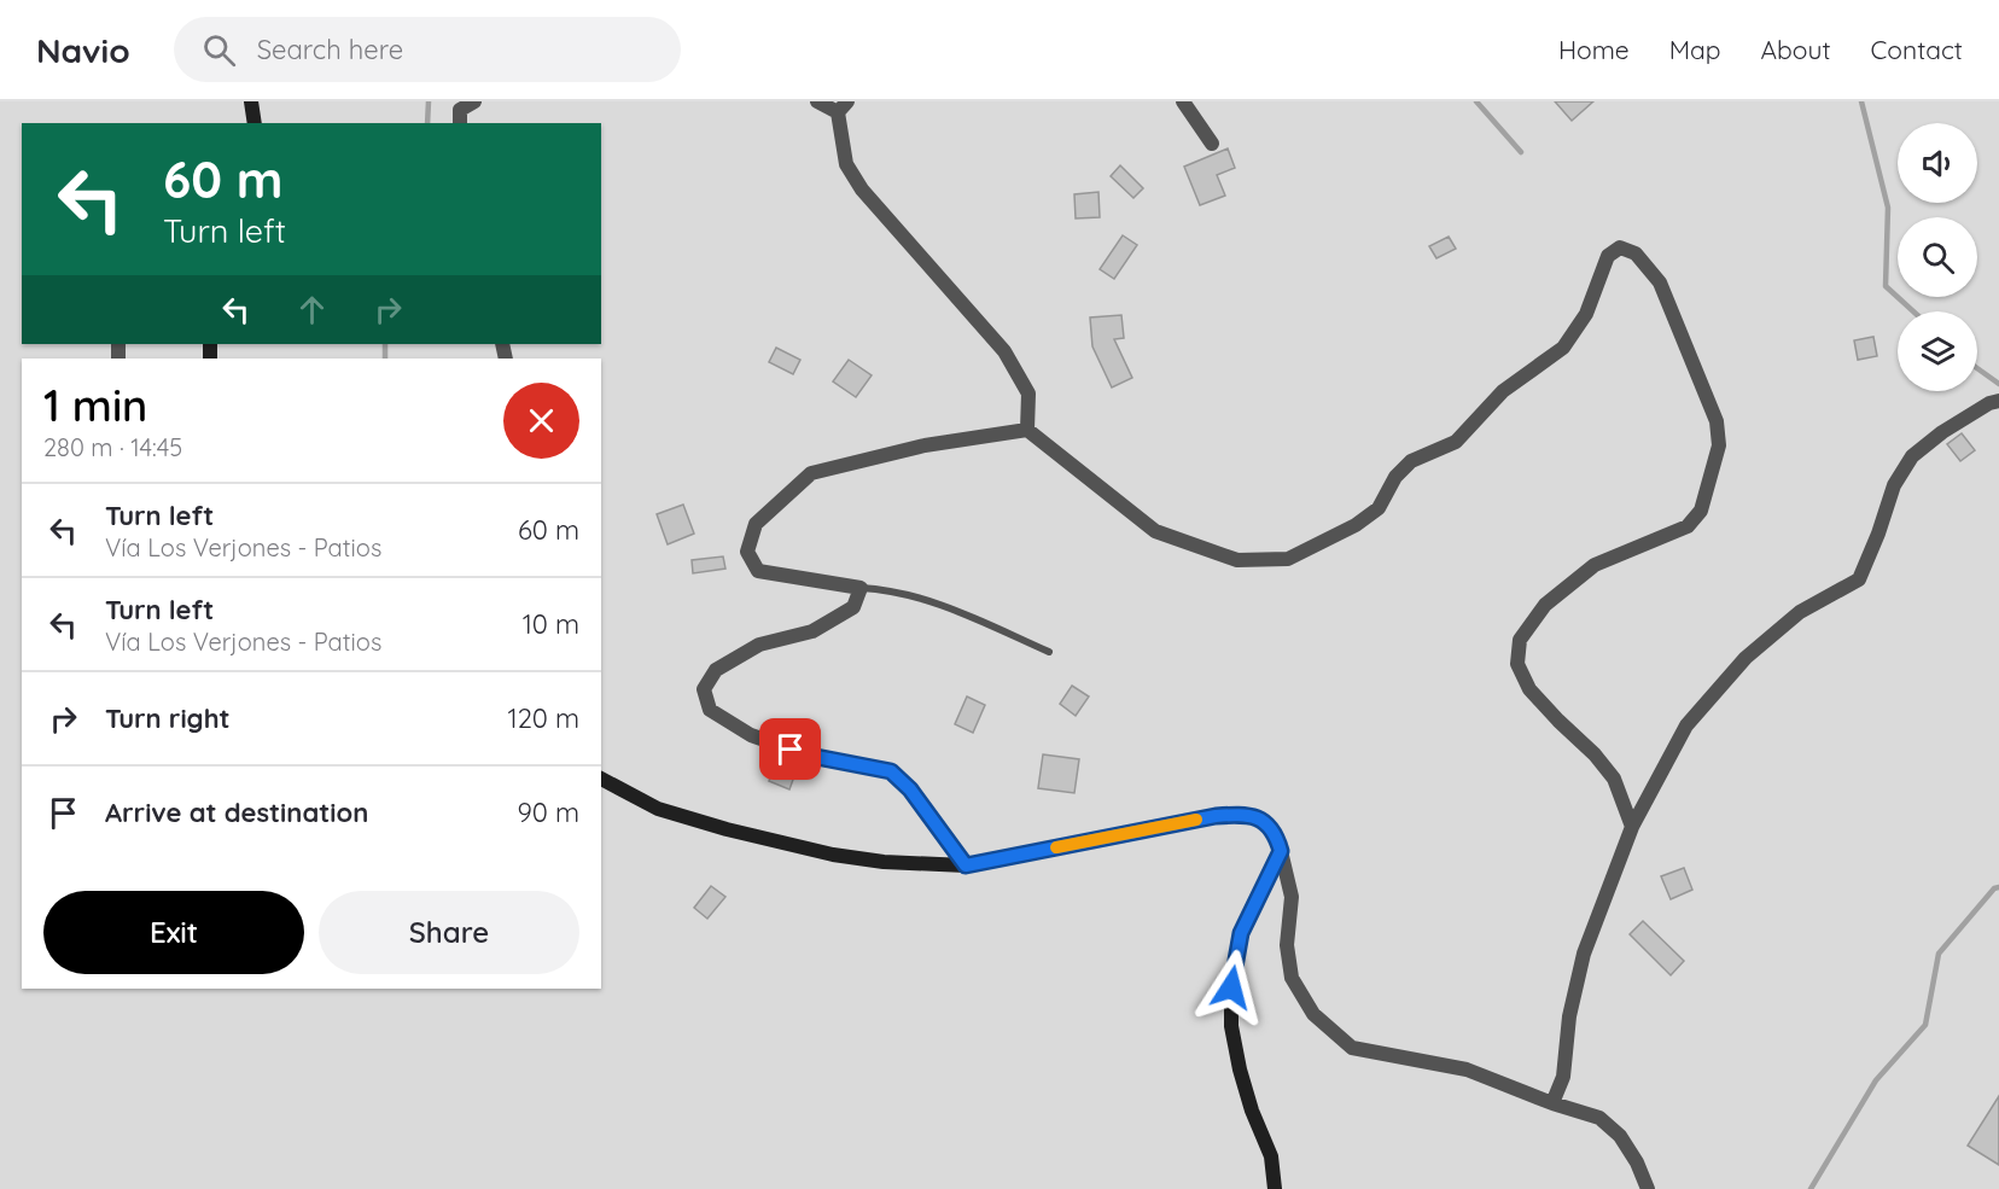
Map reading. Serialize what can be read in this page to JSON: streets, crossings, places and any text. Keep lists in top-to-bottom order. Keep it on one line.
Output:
{"page":{"header":"Navio","search":"Search here","nav":["Home","Map","About","Contact"],"turn":["60 m","Turn left"],"heading":["1 min","280 m · 14:45"],"list":[{"name":"Turn left","note":"Vía Los Verjones - Patios","value":"60 m"},{"name":"Turn left","note":"Vía Los Verjones - Patios","value":"10 m"},{"name":"Turn right","value":"120 m"},{"name":"Arrive at destination","value":"90 m"}],"buttons":["Exit","Share"]}}
